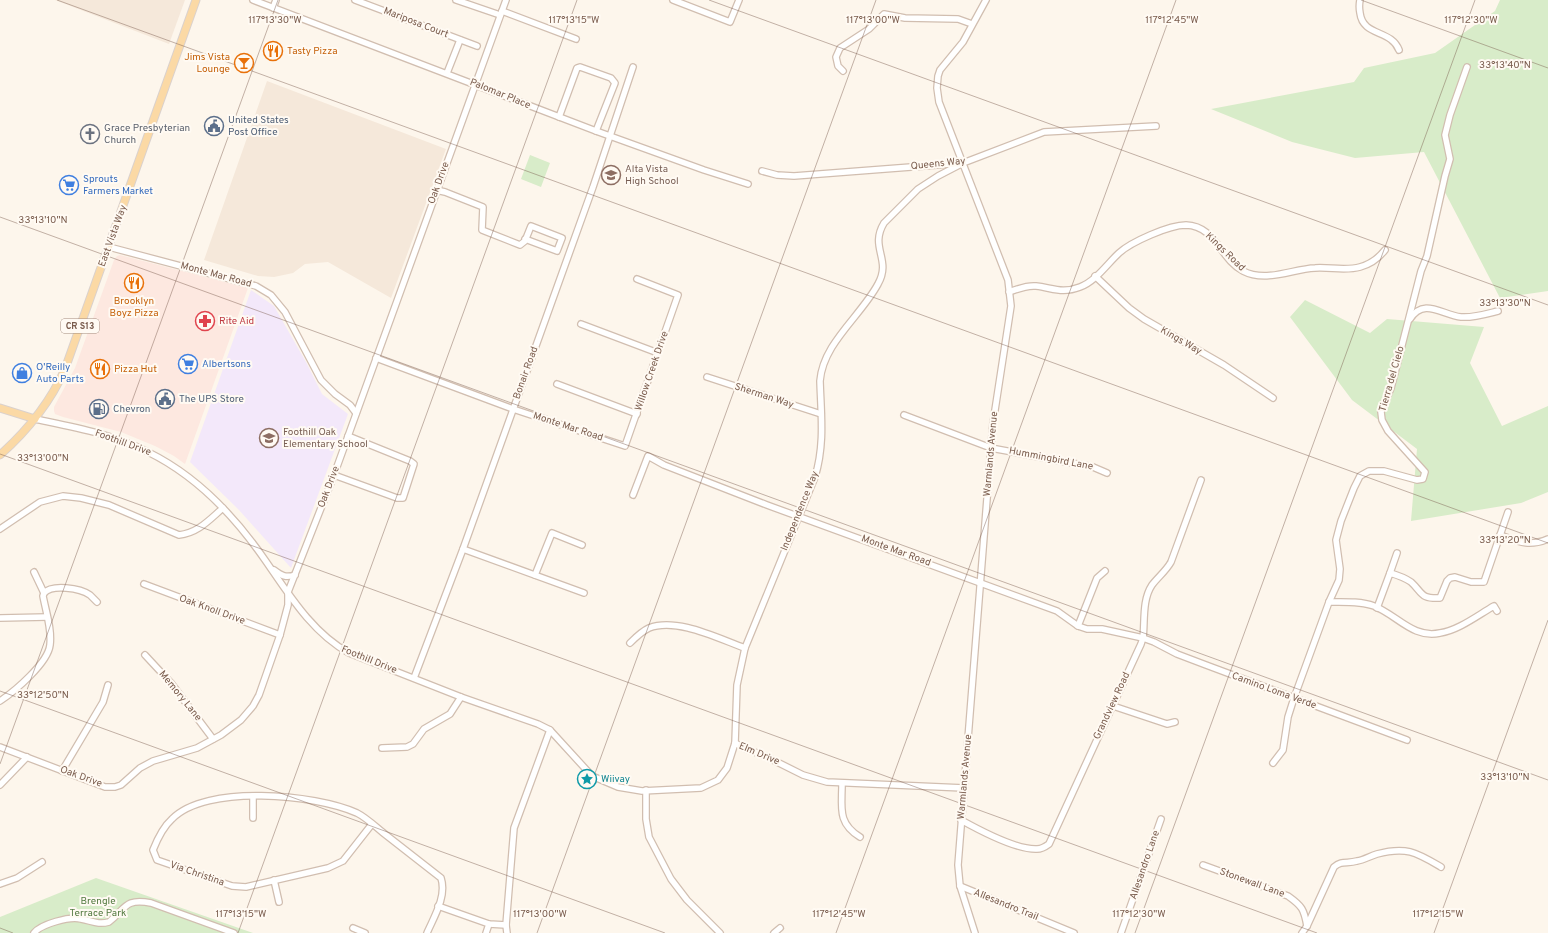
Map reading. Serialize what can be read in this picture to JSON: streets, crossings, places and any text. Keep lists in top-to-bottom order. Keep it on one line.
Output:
{"streets":{"main road":["East Vista Way","CR S13"],"street":["Mariposa Court","Palomar Place","Queens Way","Oak Drive","Kings Road","Monte Mar Road","Kings Way","Willow Creek Drive","Bonair Road","Tierra del Cielo","Sherman Way","Foothill Drive","Warmlands Avenue","Hummingbird Lane","Independence Way","Oak Knoll Drive","Camino Loma Verde","Memory Lane","Grandview Road","Elm Drive","Allesandro Lane","Via Christina","Stonewall Lane","Allesandro Trail"]},"crossings":[["Palomar Place","Oak Drive"],["Palomar Place","Bonair Road"],["Queens Way","Warmlands Avenue"],["Queens Way","Independence Way"],["Oak Drive","Monte Mar Road"],["Oak Drive","Foothill Drive"],["Oak Drive","Oak Knoll Drive"],["Oak Drive","Memory Lane"],["East Vista Way","Monte Mar Road"],["East Vista Way","Foothill Drive"],["Kings Road","Kings Way"],["Kings Road","Warmlands Avenue"],["Monte Mar Road","Willow Creek Drive"],["Monte Mar Road","Bonair Road"],["Monte Mar Road","Warmlands Avenue"],["Monte Mar Road","Independence Way"],["Monte Mar Road","Camino Loma Verde"],["Monte Mar Road","Grandview Road"],["Bonair Road","Foothill Drive"],["Tierra del Cielo","Camino Loma Verde"],["Sherman Way","Independence Way"],["Foothill Drive","Elm Drive"],["Warmlands Avenue","Hummingbird Lane"],["Warmlands Avenue","Independence Way"],["Warmlands Avenue","Grandview Road"],["Warmlands Avenue","Elm Drive"],["Warmlands Avenue","Allesandro Trail"],["Independence Way","Elm Drive"],["Camino Loma Verde","Grandview Road"]],"parks":["Brengle Terrace Park"],"places":{"restaurant":["Tasty Pizza","Brooklyn Boyz Pizza","Pizza Hut"],"bar":["Jims Vista Lounge"],"public building":["United States Post Office","The UPS Store"],"church":["Grace Presbyterian Church"],"school or university":["Alta Vista High School","Foothill Oak Elementary School"],"supermarket":["Sprouts Farmers Market","Albertsons"],"pharmacy":["Rite Aid"],"shop":["O'Reilly Auto Parts"],"fuel station":["Chevron"],"place":["Wiivay"]},"coordinates":["117°13'30\"W","117°13'15\"W","117°13'00\"W","117°12'45\"W","117°12'30\"W","33°13'40\"N","33°13'10\"N","33°13'30\"N","33°13'00\"N","33°13'20\"N","33°12'50\"N","117°12'15\"W"]}
